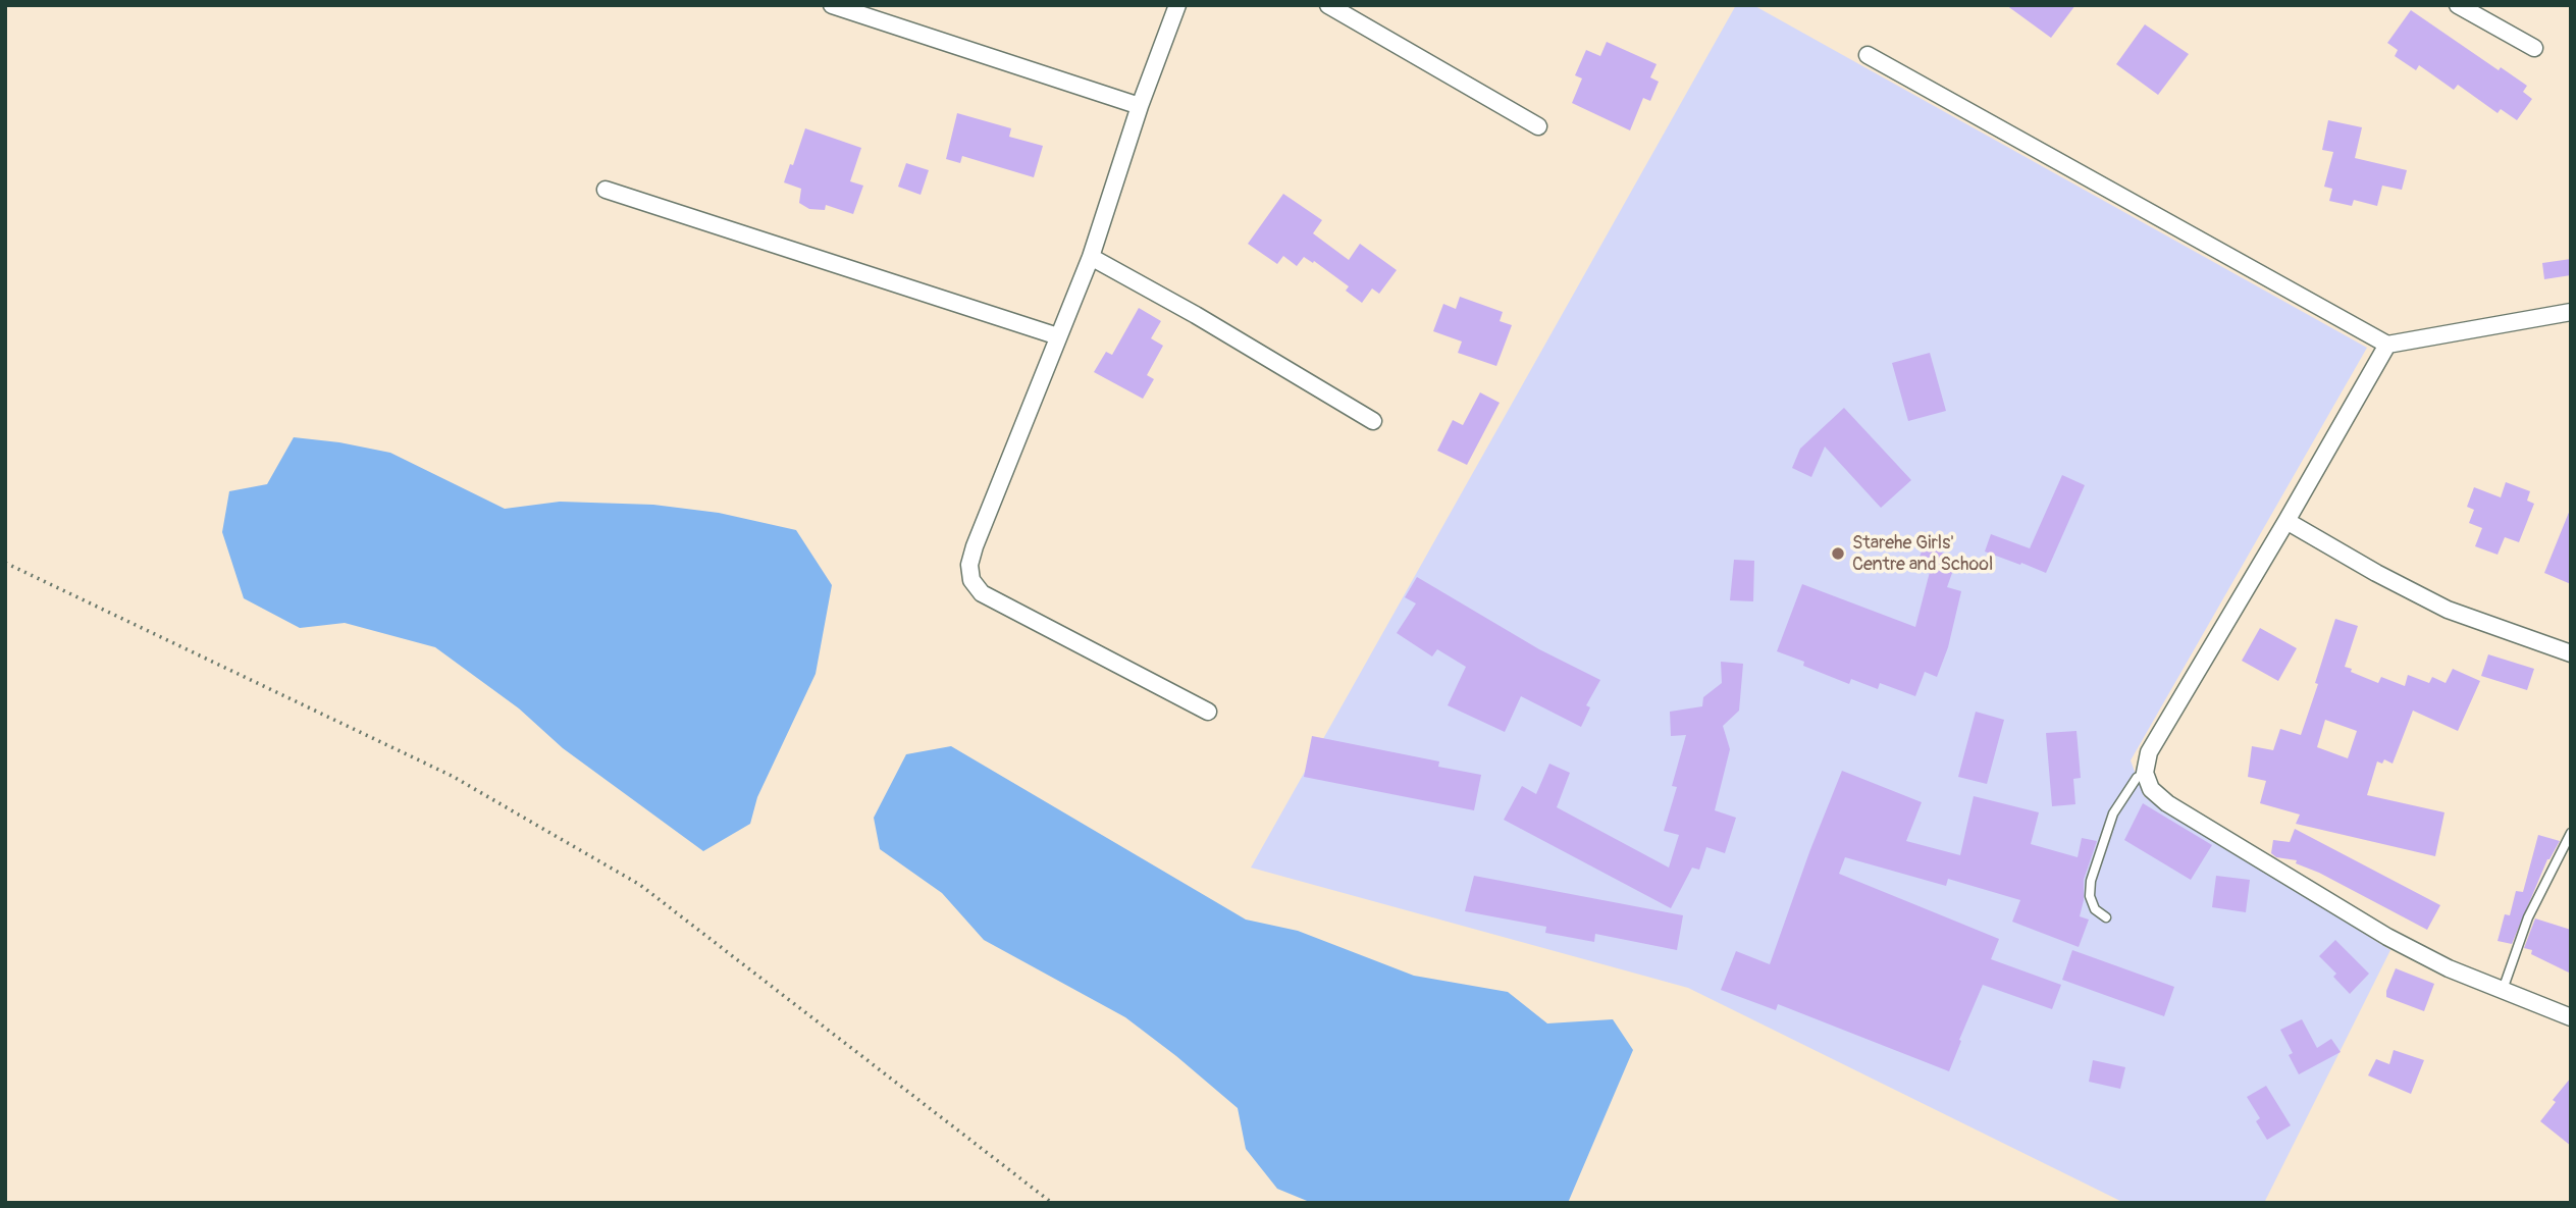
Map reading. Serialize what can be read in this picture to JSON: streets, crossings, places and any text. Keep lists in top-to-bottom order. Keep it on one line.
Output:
{"places":["Starehe Girls' Centre and School"]}
